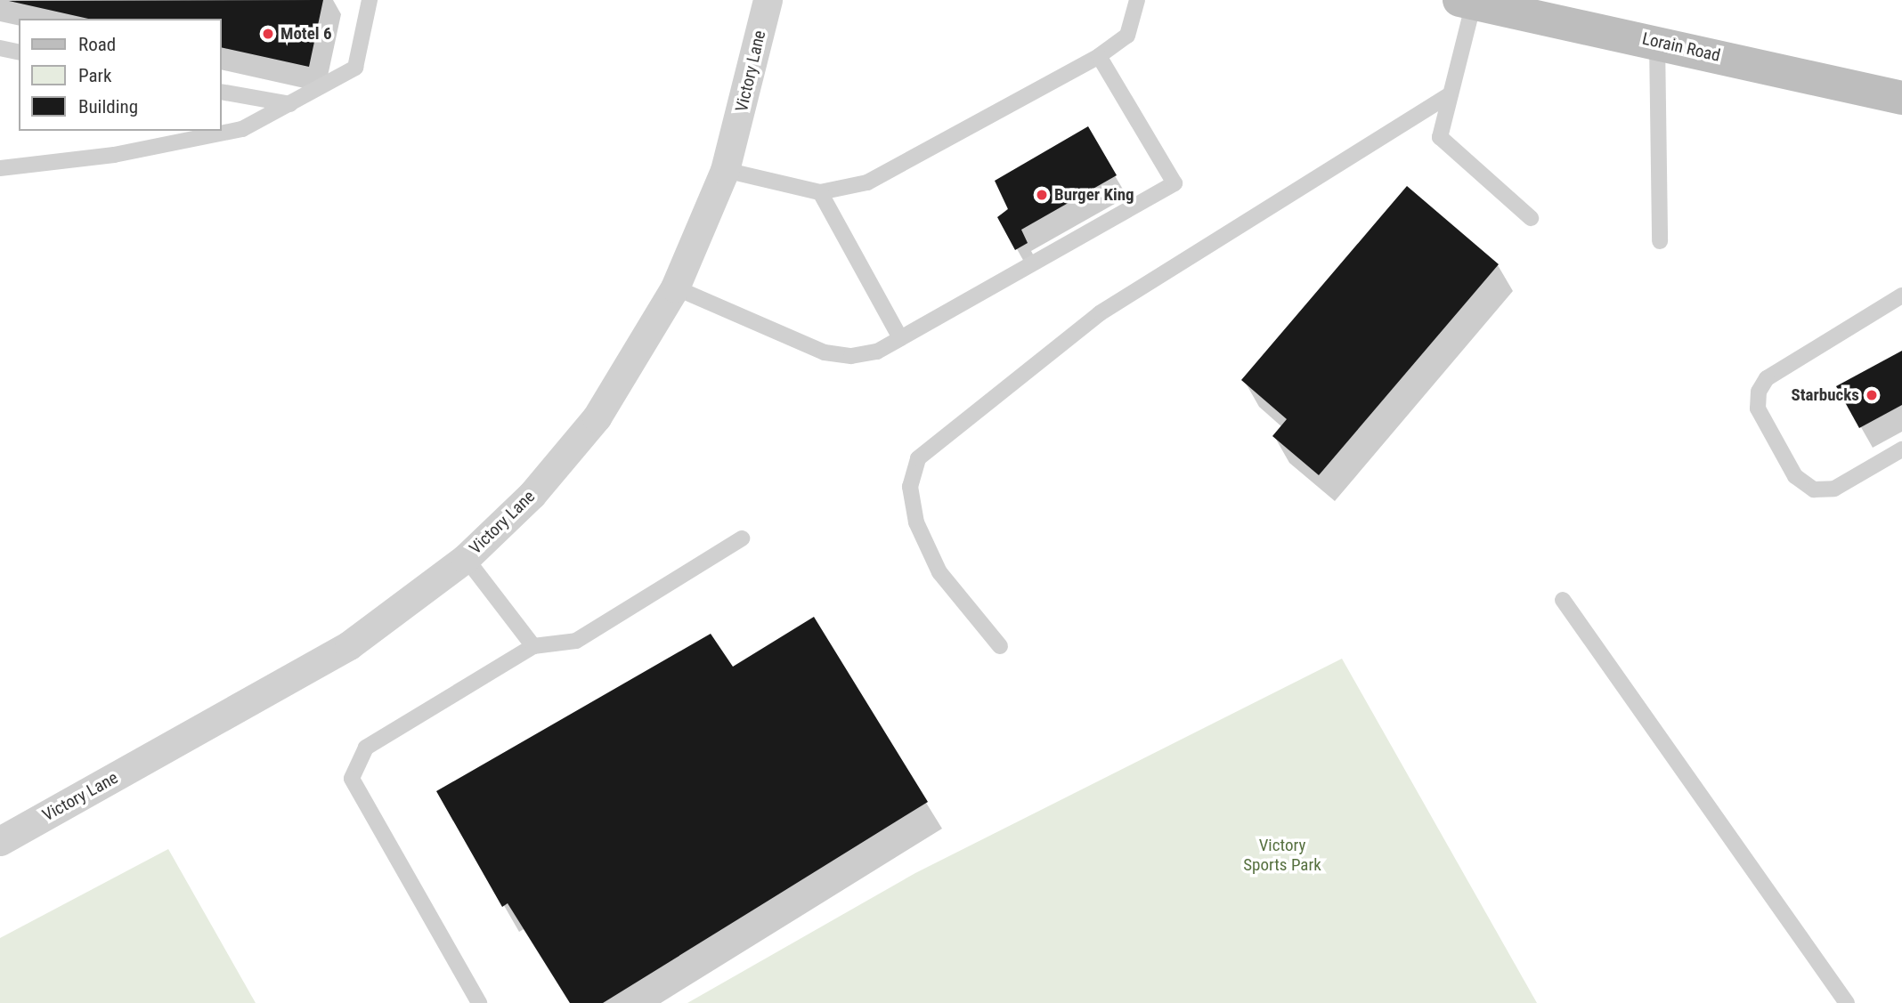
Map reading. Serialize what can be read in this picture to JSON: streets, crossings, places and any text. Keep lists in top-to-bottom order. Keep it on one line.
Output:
{"streets":{"main road":["Lorain Road"],"street":["Victory Lane"]},"parks":["Victory Sports Park"],"places":["Motel 6","Burger King","Starbucks"],"legend":["Road","Park","Building"]}
